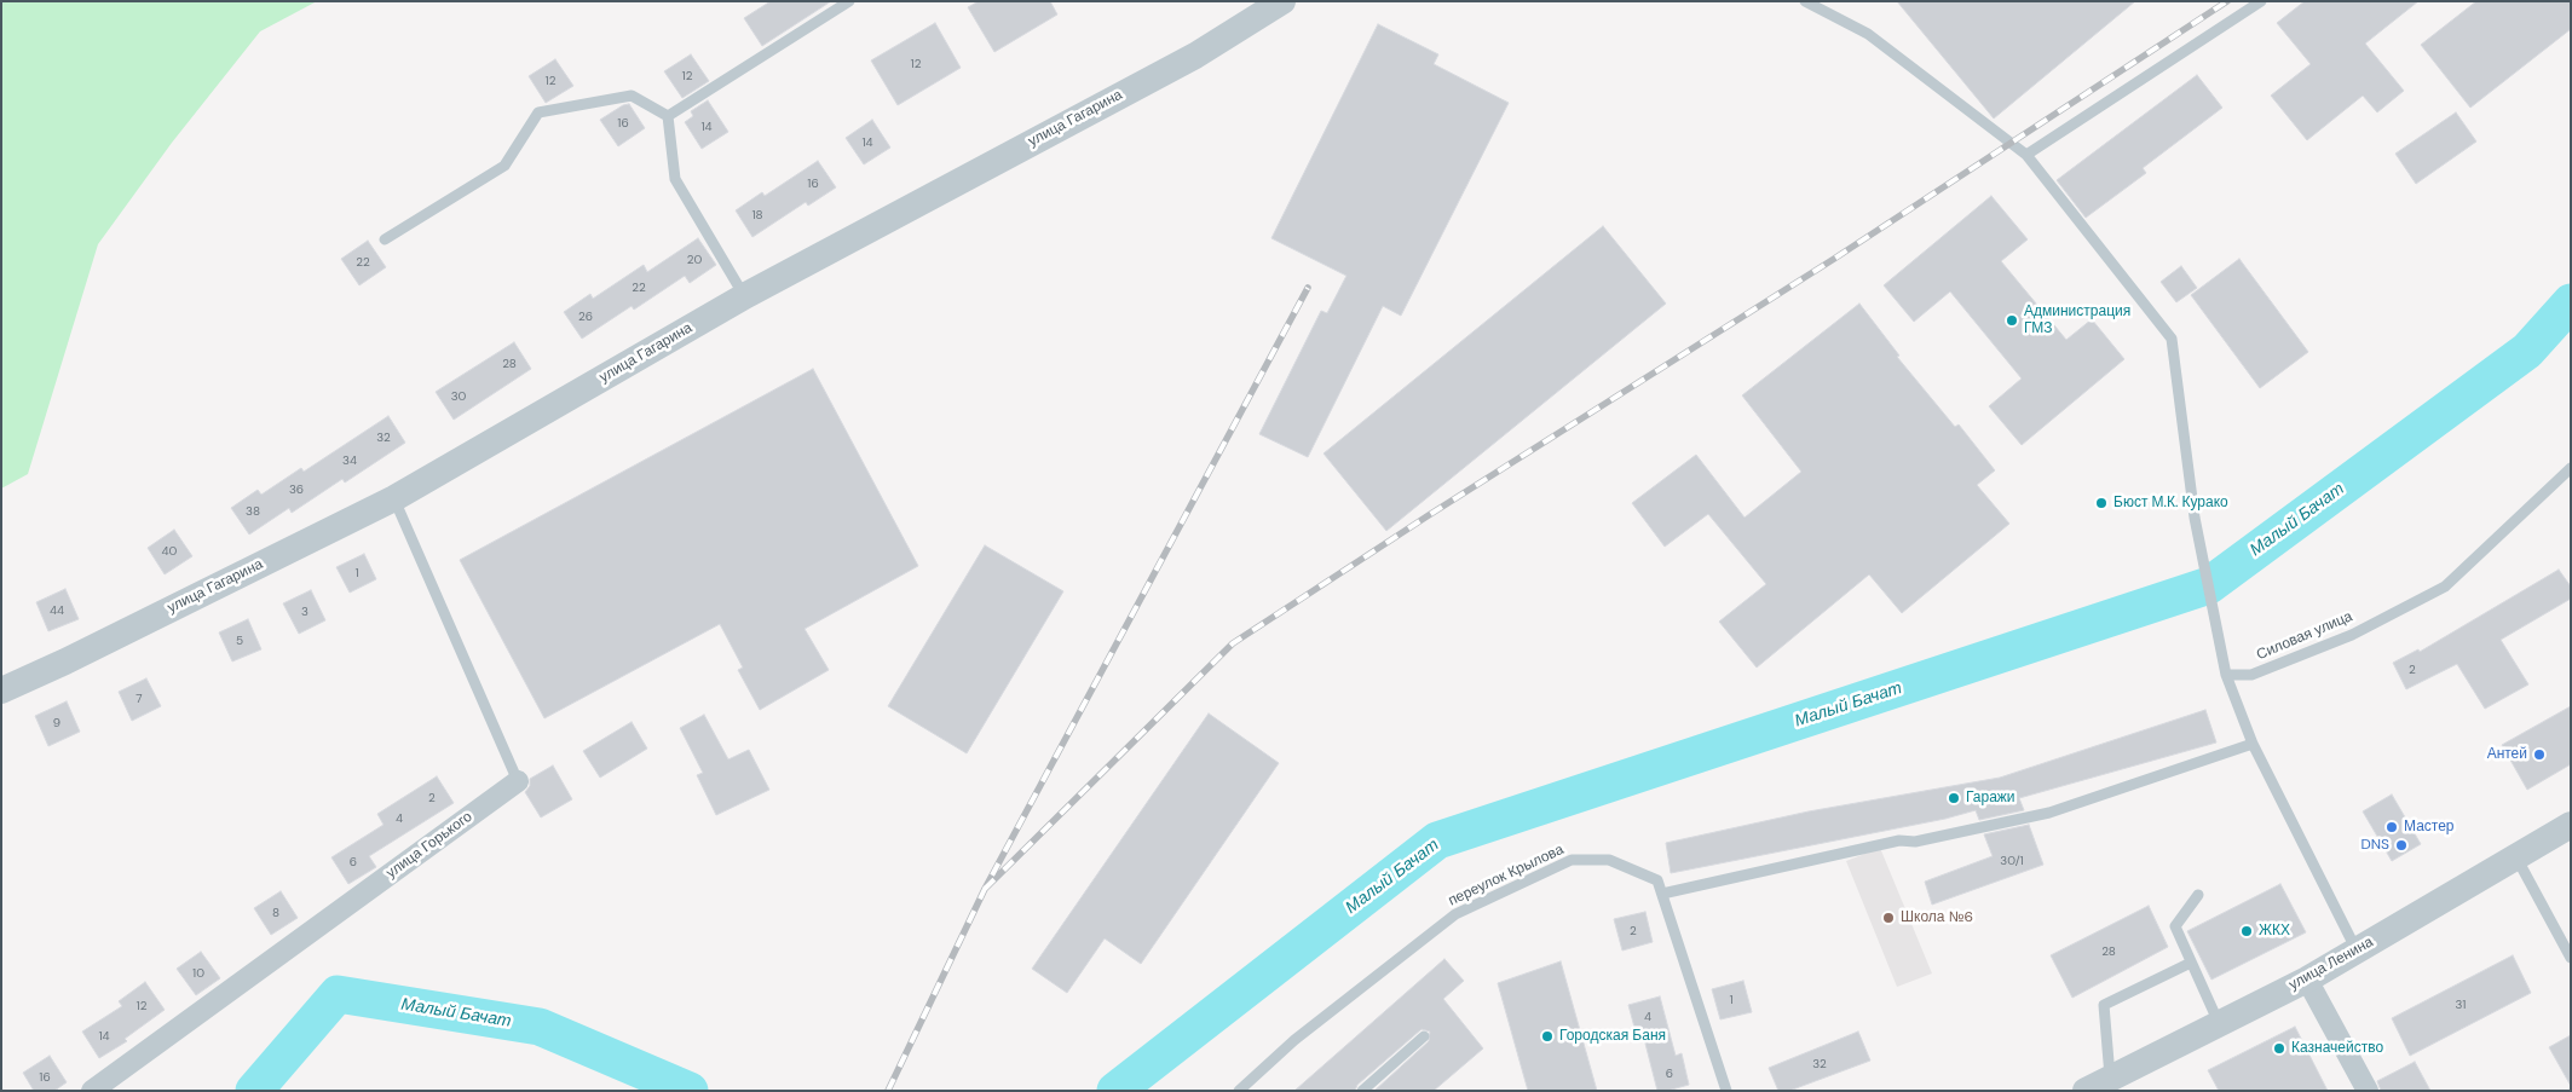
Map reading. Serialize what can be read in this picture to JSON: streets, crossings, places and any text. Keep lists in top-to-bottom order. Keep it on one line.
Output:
{"streets":{"street":["улица Гагарина","улица Горького","улица Ленина"],"lane":["Силовая улица","переулок Крылова"]},"crossings":[["улица Гагарина","улица Горького"]],"water":["Малый Бачат"],"places":["Администрация ГМЗ","Бюст М.К. Курако","Антей","Гаражи","Мастер","DNS","Школа №6","ЖКХ","Городская Баня","Казначейство"],"house_numbers":["12","12","12","16","14","14","16","18","20","22","22","26","28","30","32","34","36","38","40","1","44","3","5","2","7","9","2","4","30/1","6","8","2","28","10","1","31","12","4","14","32","6","16"]}
